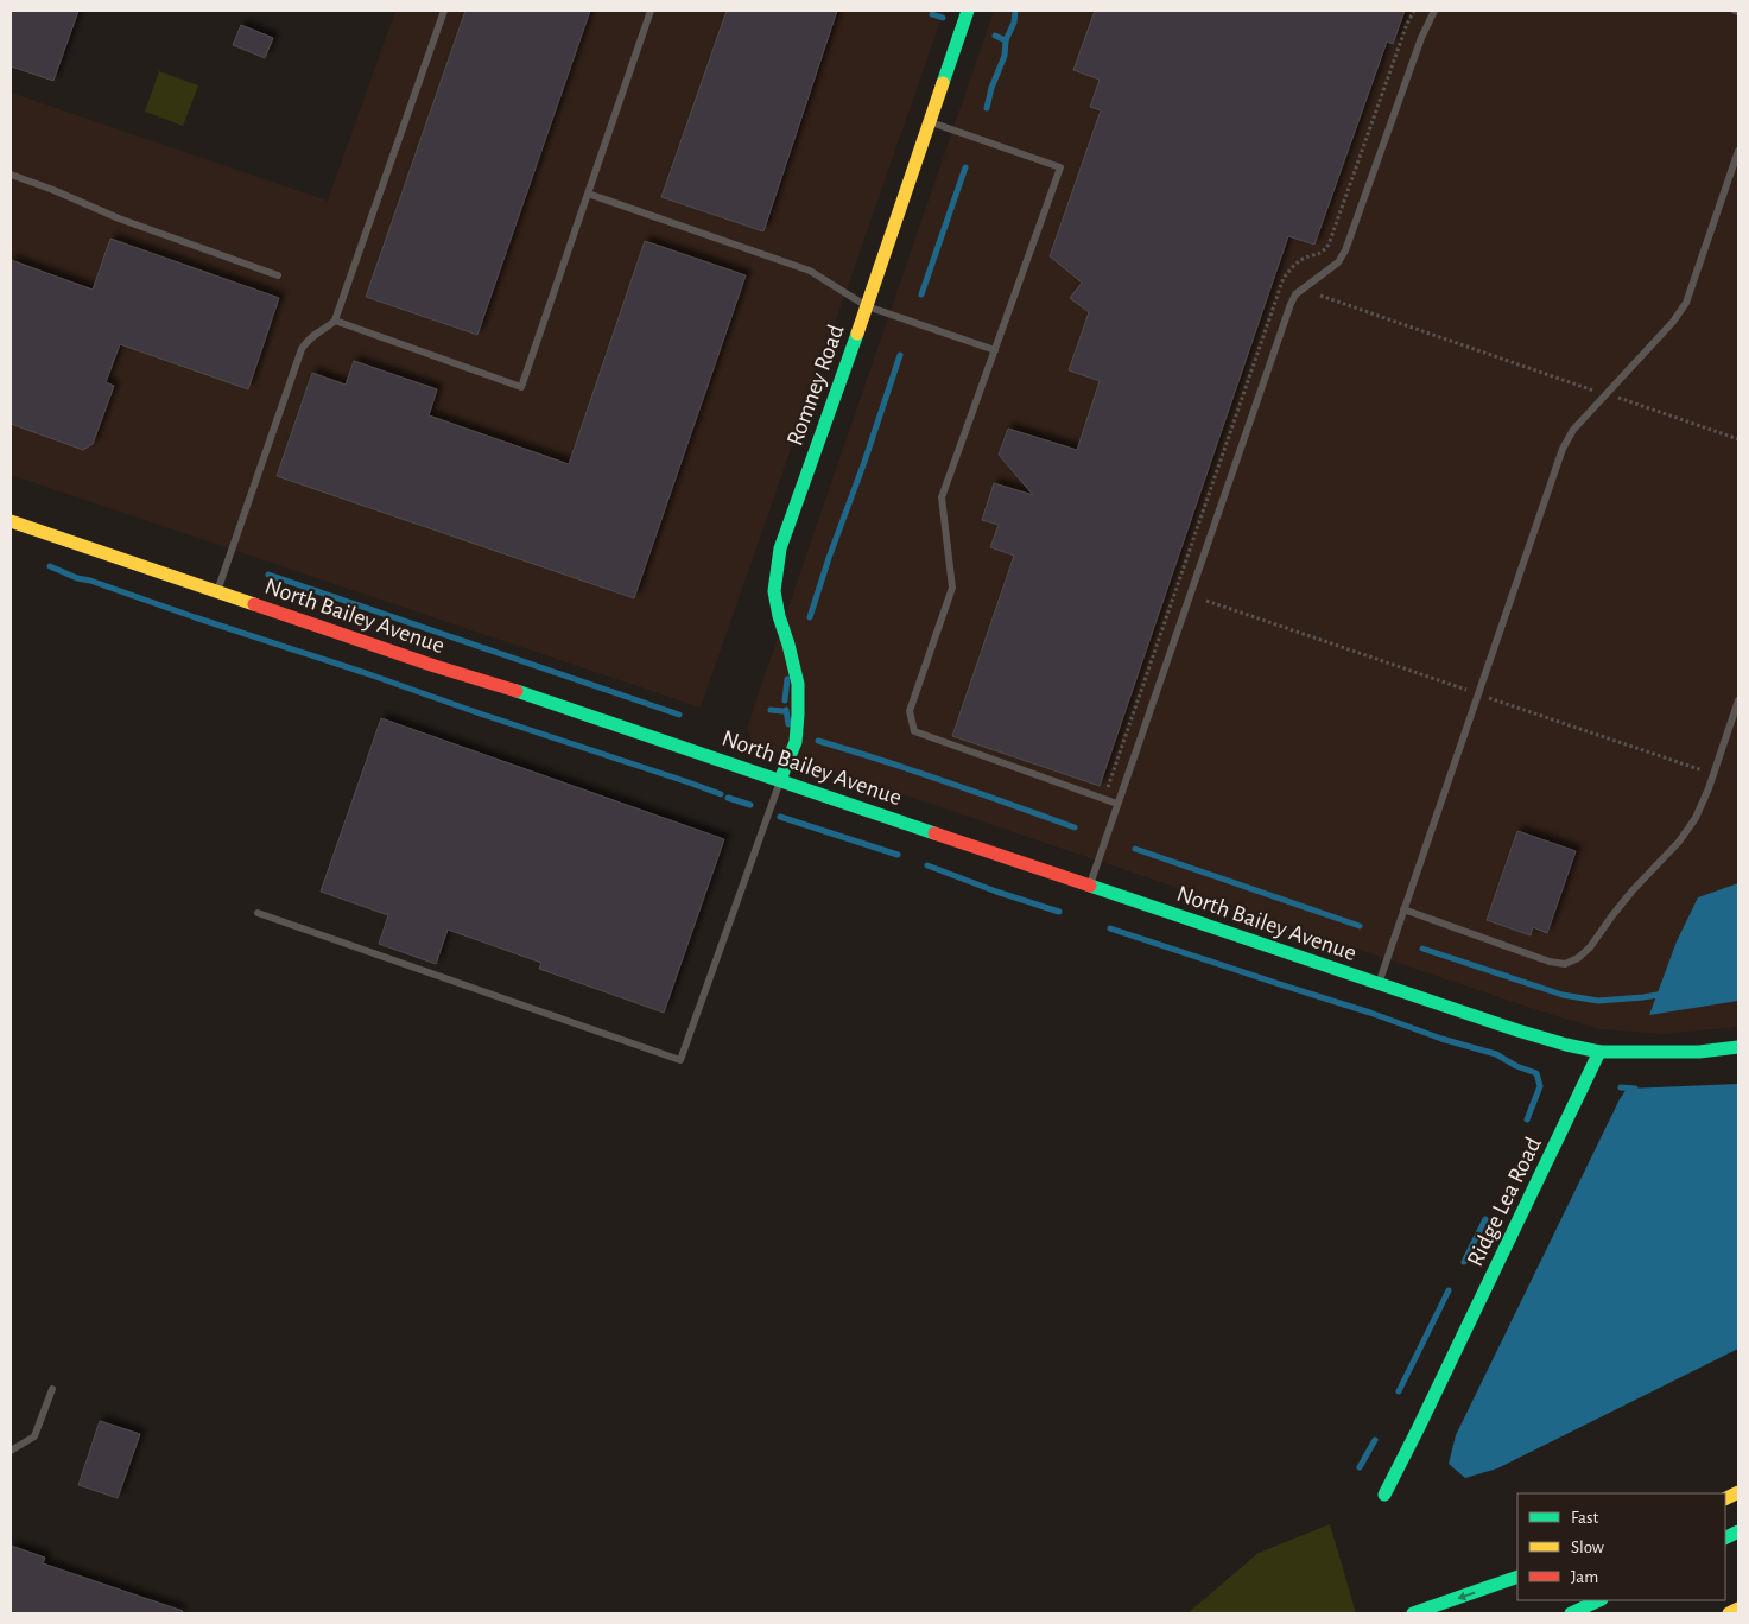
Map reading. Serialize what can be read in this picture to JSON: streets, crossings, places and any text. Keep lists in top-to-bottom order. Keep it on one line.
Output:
{"streets":{"main road":["Romney Road","North Bailey Avenue","Ridge Lea Road"]},"crossings":[["Romney Road","North Bailey Avenue"],["North Bailey Avenue","Ridge Lea Road"]],"legend":["Fast","Slow","Jam"]}
